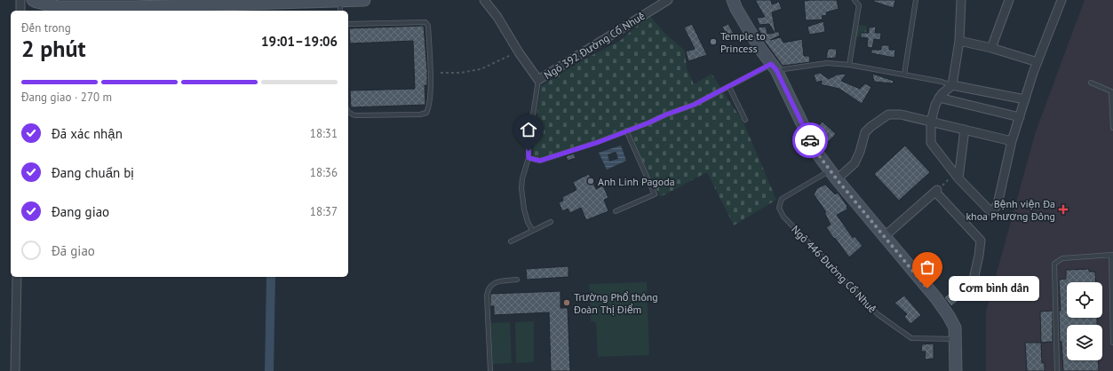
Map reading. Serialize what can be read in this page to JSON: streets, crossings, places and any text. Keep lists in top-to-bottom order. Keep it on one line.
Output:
{"streets":{"street":["Ngõ 392 Đường Cổ Nhuế"],"lane":["Ngõ 446 Đường Cổ Nhuế"]},"places":{"other":["Temple to Princess","Anh Linh Pagoda","Cơm bình dân","Trường Phổ thông Đoàn Thị Điểm"],"health":["Bệnh viện Đa khoa Phương Đông"]},"page":{"heading":["2 phút","Đến trong","19:01–19:06"],"bar":"Đang giao · 270 m","list":[["Đã xác nhận","18:31"],["Đang chuẩn bị","18:36"],["Đang giao","18:37"],"Đã giao"],"bubble":"Cơm bình dân"}}
